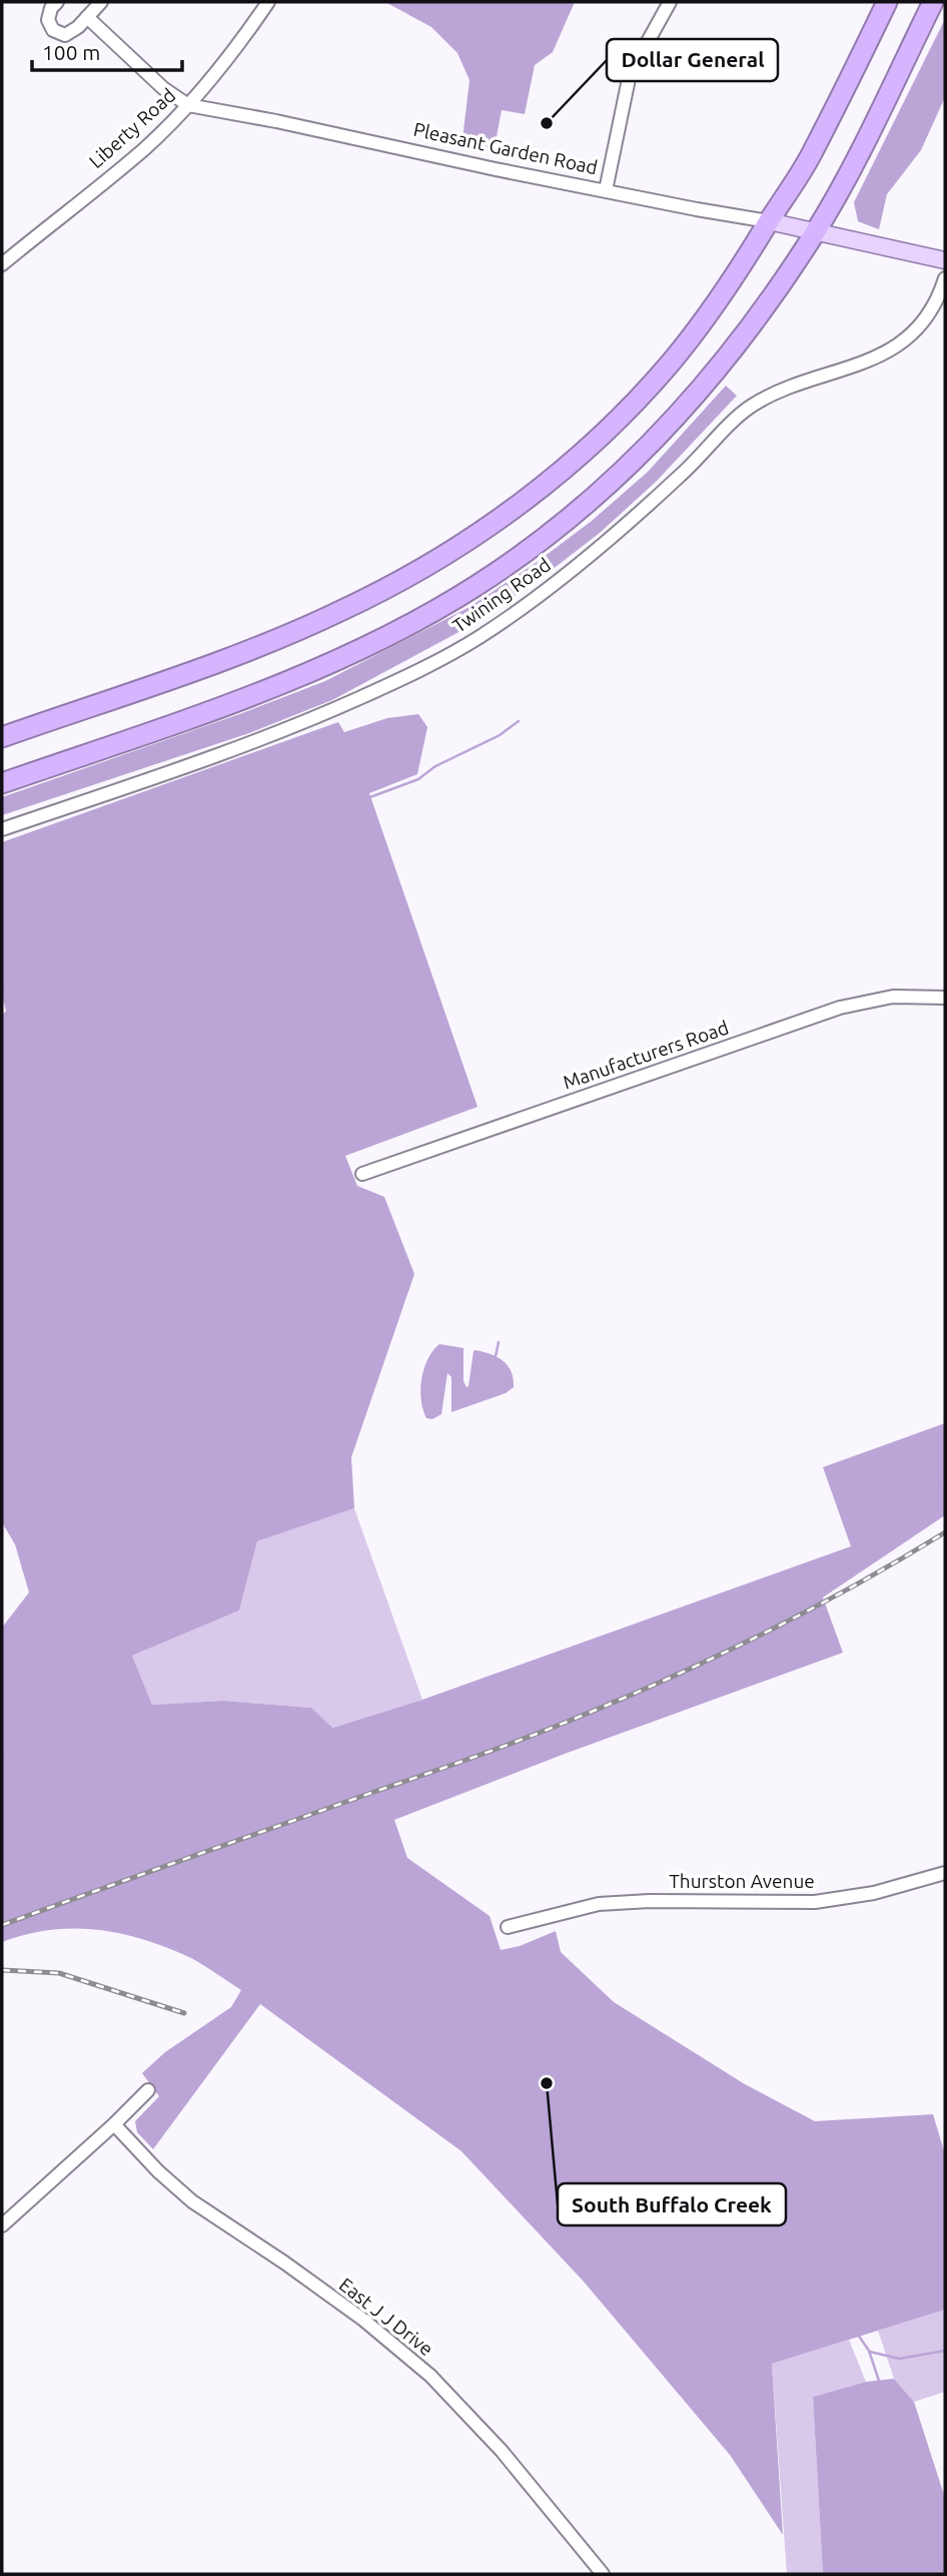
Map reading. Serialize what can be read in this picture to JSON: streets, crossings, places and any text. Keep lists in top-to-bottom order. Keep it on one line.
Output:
{"streets":{"main road":["Pleasant Garden Road"],"street":["Liberty Road","Twining Road","Manufacturers Road","Thurston Avenue","East J J Drive"]},"crossings":[["Liberty Road","Pleasant Garden Road"]],"places":["Dollar General","South Buffalo Creek"],"scale_bar":"100 m"}
